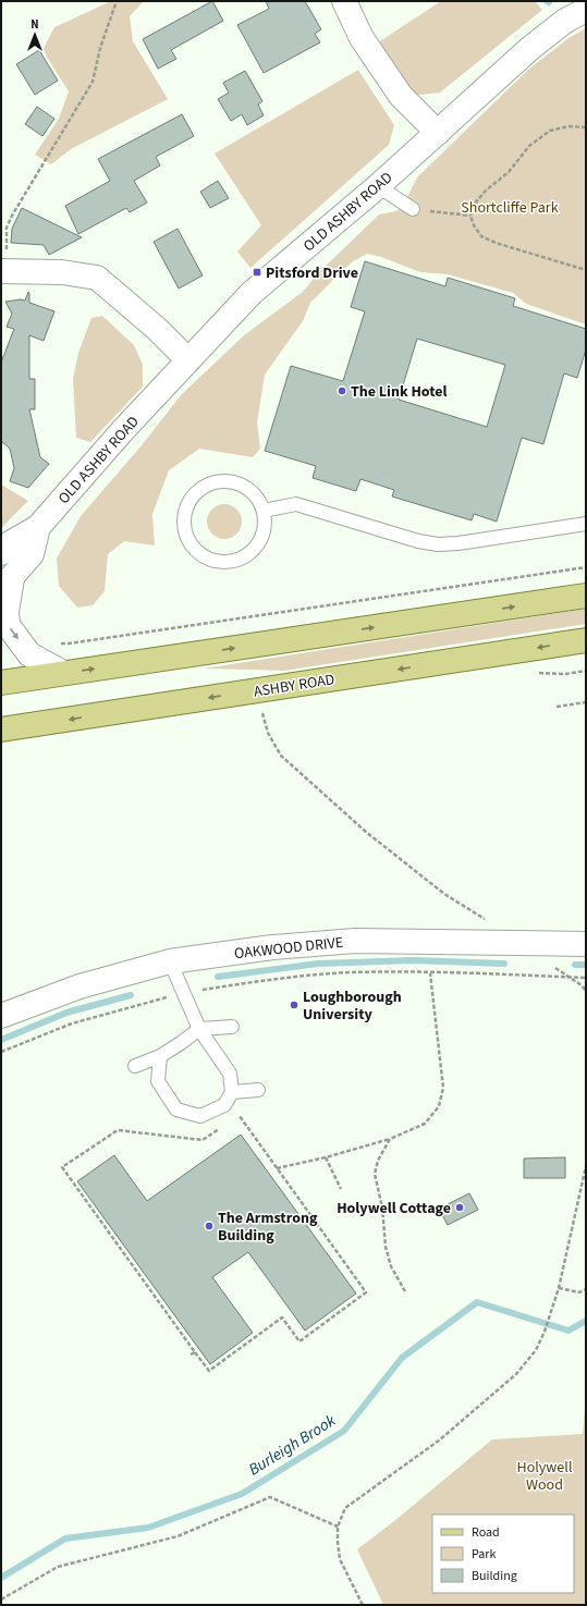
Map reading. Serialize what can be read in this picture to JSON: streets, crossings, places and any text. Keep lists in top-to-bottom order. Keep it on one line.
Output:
{"streets":{"main road":["ASHBY ROAD"],"street":["OLD ASHBY ROAD","OAKWOOD DRIVE"]},"water":["Burleigh Brook"],"parks":["Shortcliffe Park","Holywell Wood"],"places":{"transit":["Pitsford Drive"],"other":["The Link Hotel","Loughborough University","Holywell Cottage","The Armstrong Building"]},"legend":["Road","Park","Building"],"north":"top"}
